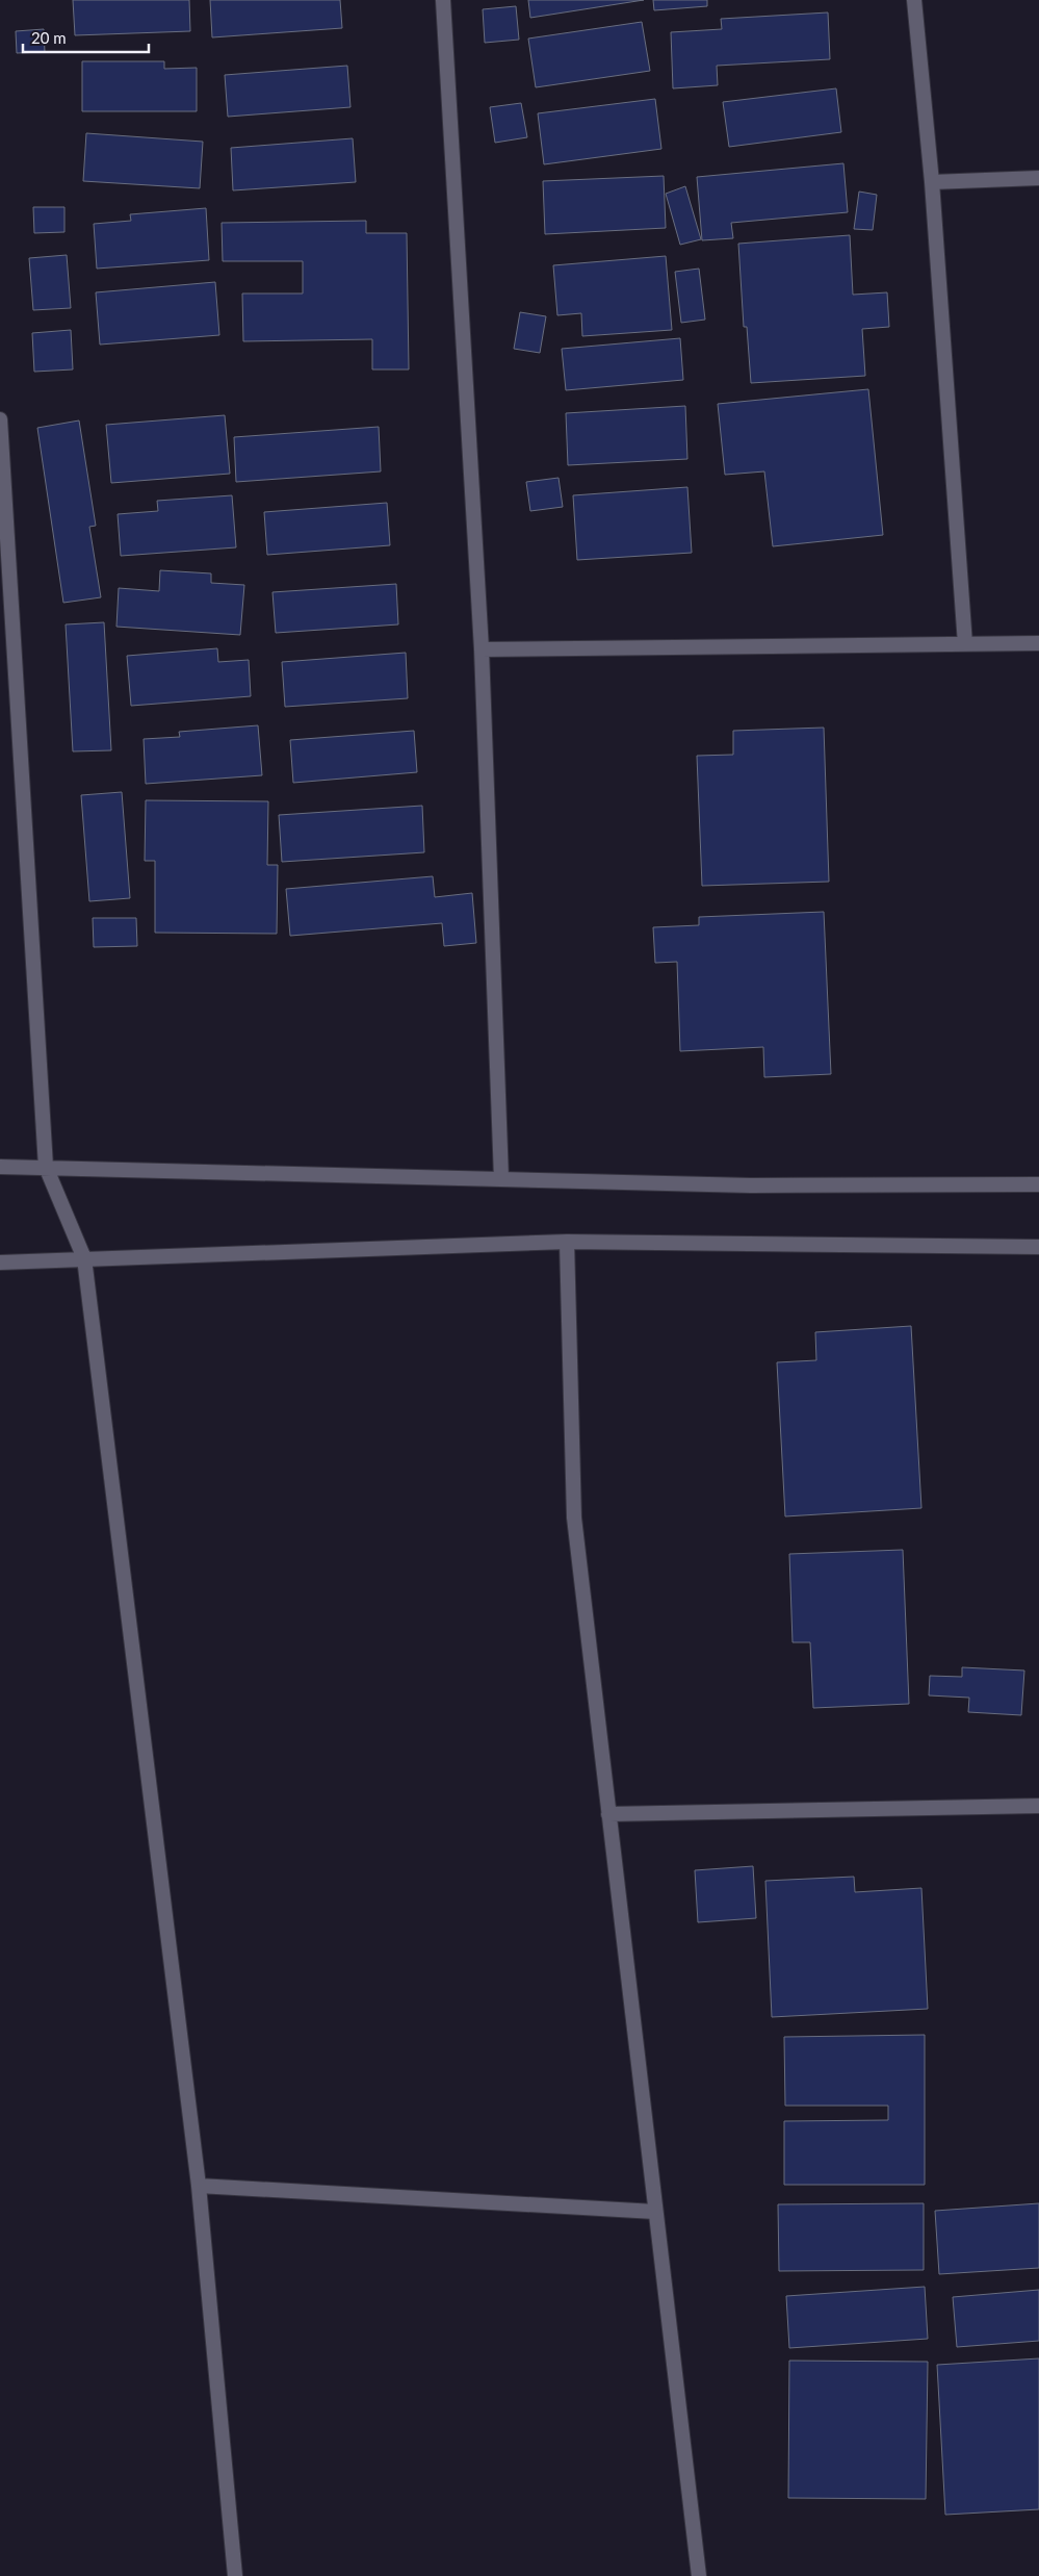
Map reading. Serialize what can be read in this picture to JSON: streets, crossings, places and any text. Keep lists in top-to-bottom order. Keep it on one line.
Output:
{"scale_bar":"20 m"}
